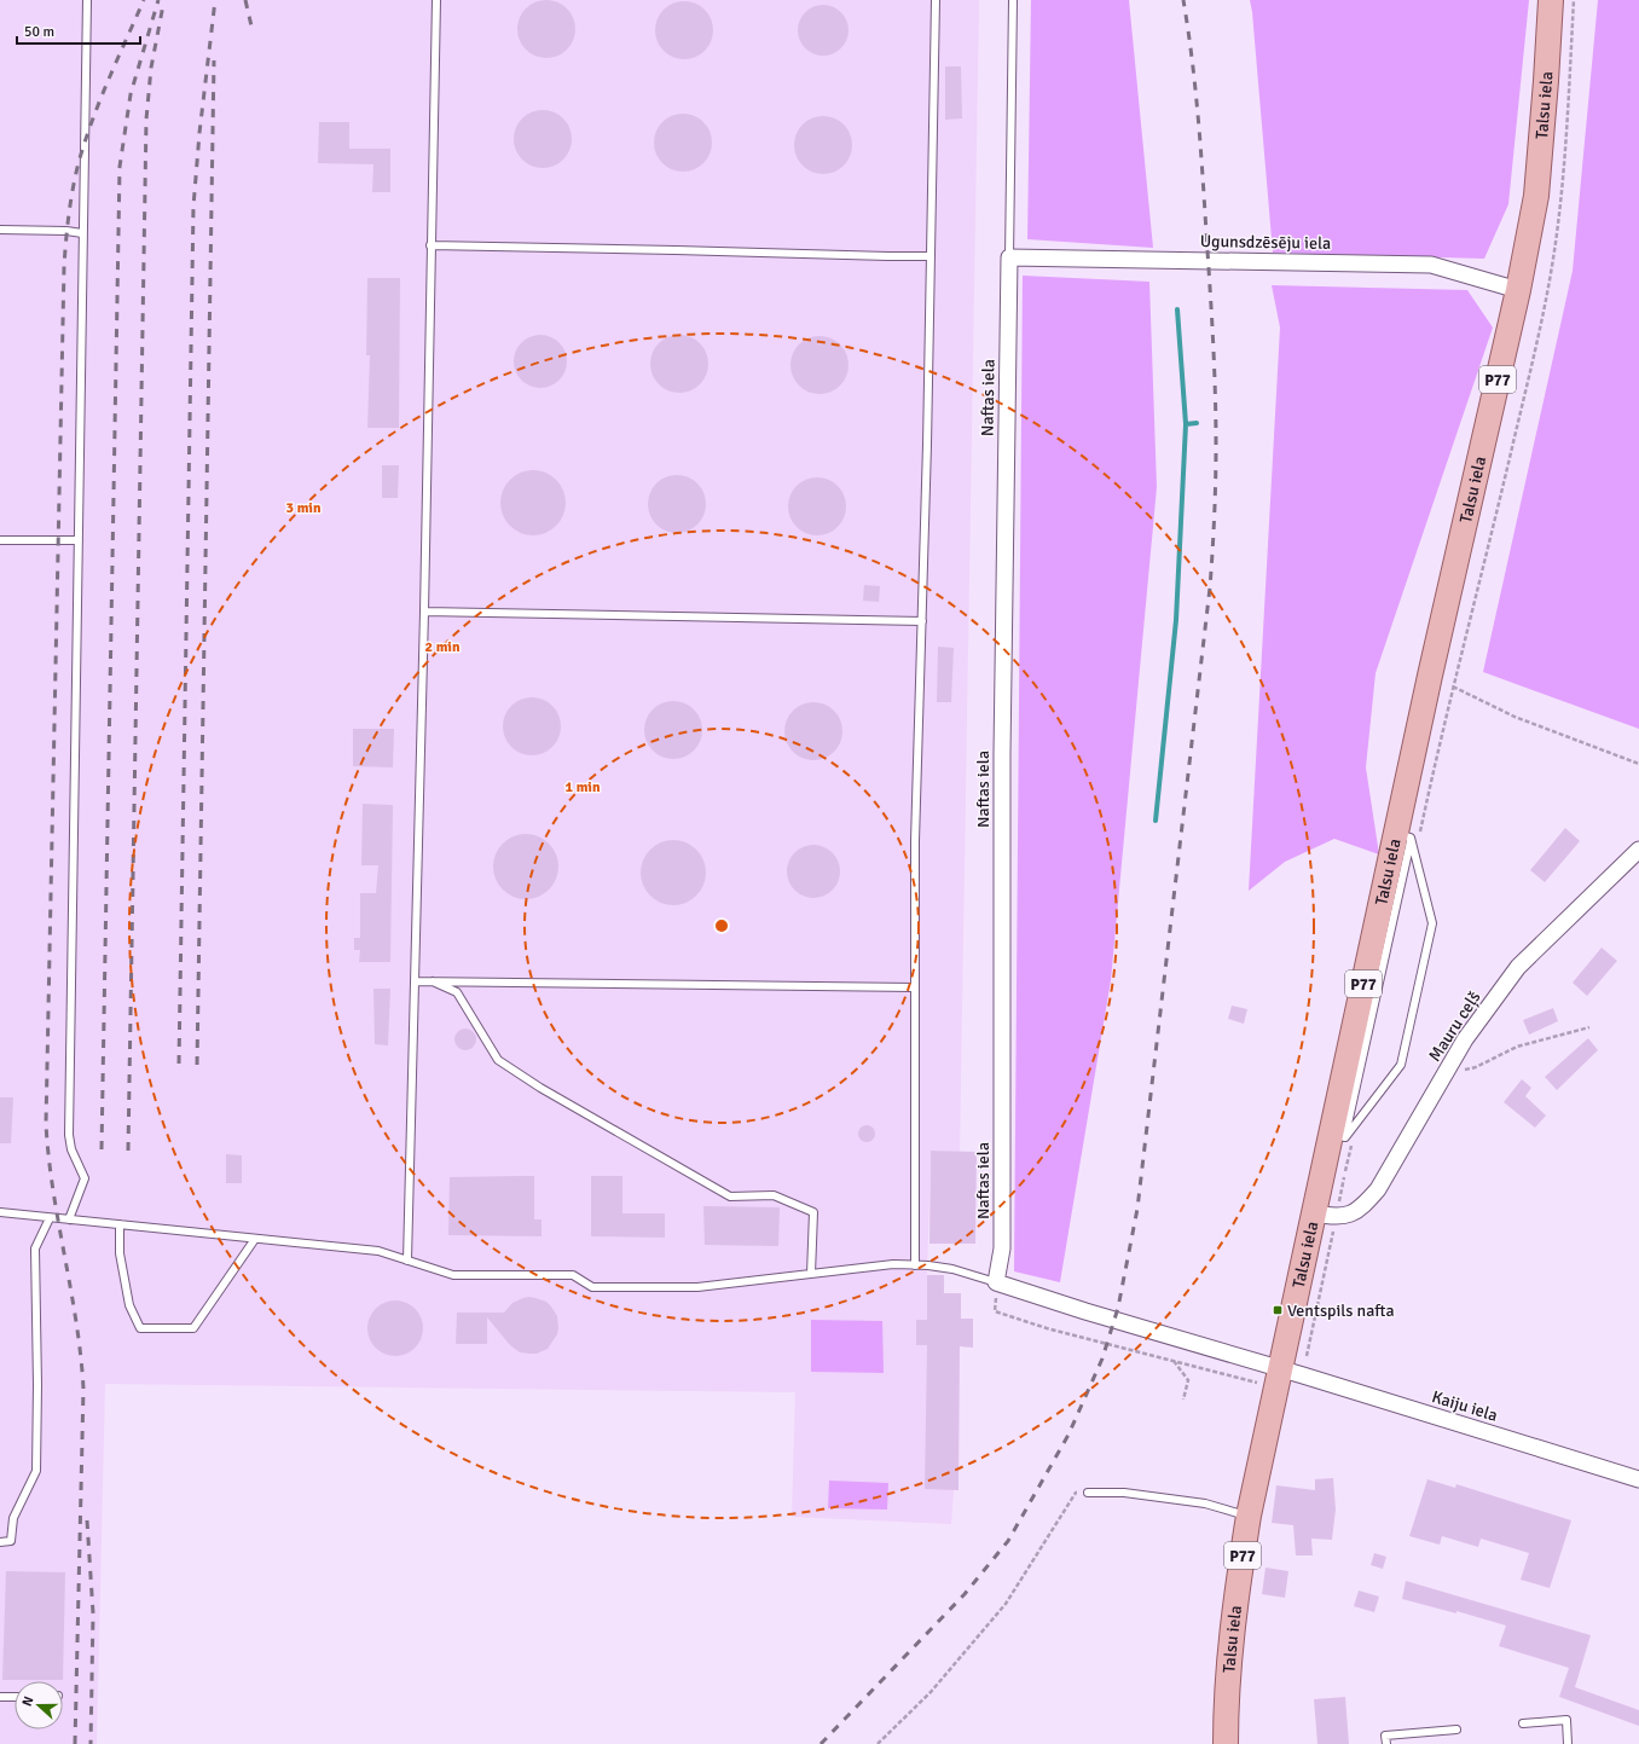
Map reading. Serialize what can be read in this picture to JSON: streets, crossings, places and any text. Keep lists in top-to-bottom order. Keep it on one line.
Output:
{"streets":{"main road":["Talsu iela","P77"],"street":["Ugunsdzēsēju iela","Naftas iela","Mauru ceļš","Kaiju iela"]},"crossings":[["Talsu iela","Ugunsdzēsēju iela"],["Talsu iela","Mauru ceļš"],["Talsu iela","Kaiju iela"],["Ugunsdzēsēju iela","Naftas iela"]],"places":{"transit":["Ventspils nafta"]},"scale_bar":"50 m","north":"left","rings":["3 min","2 min","1 min"]}
